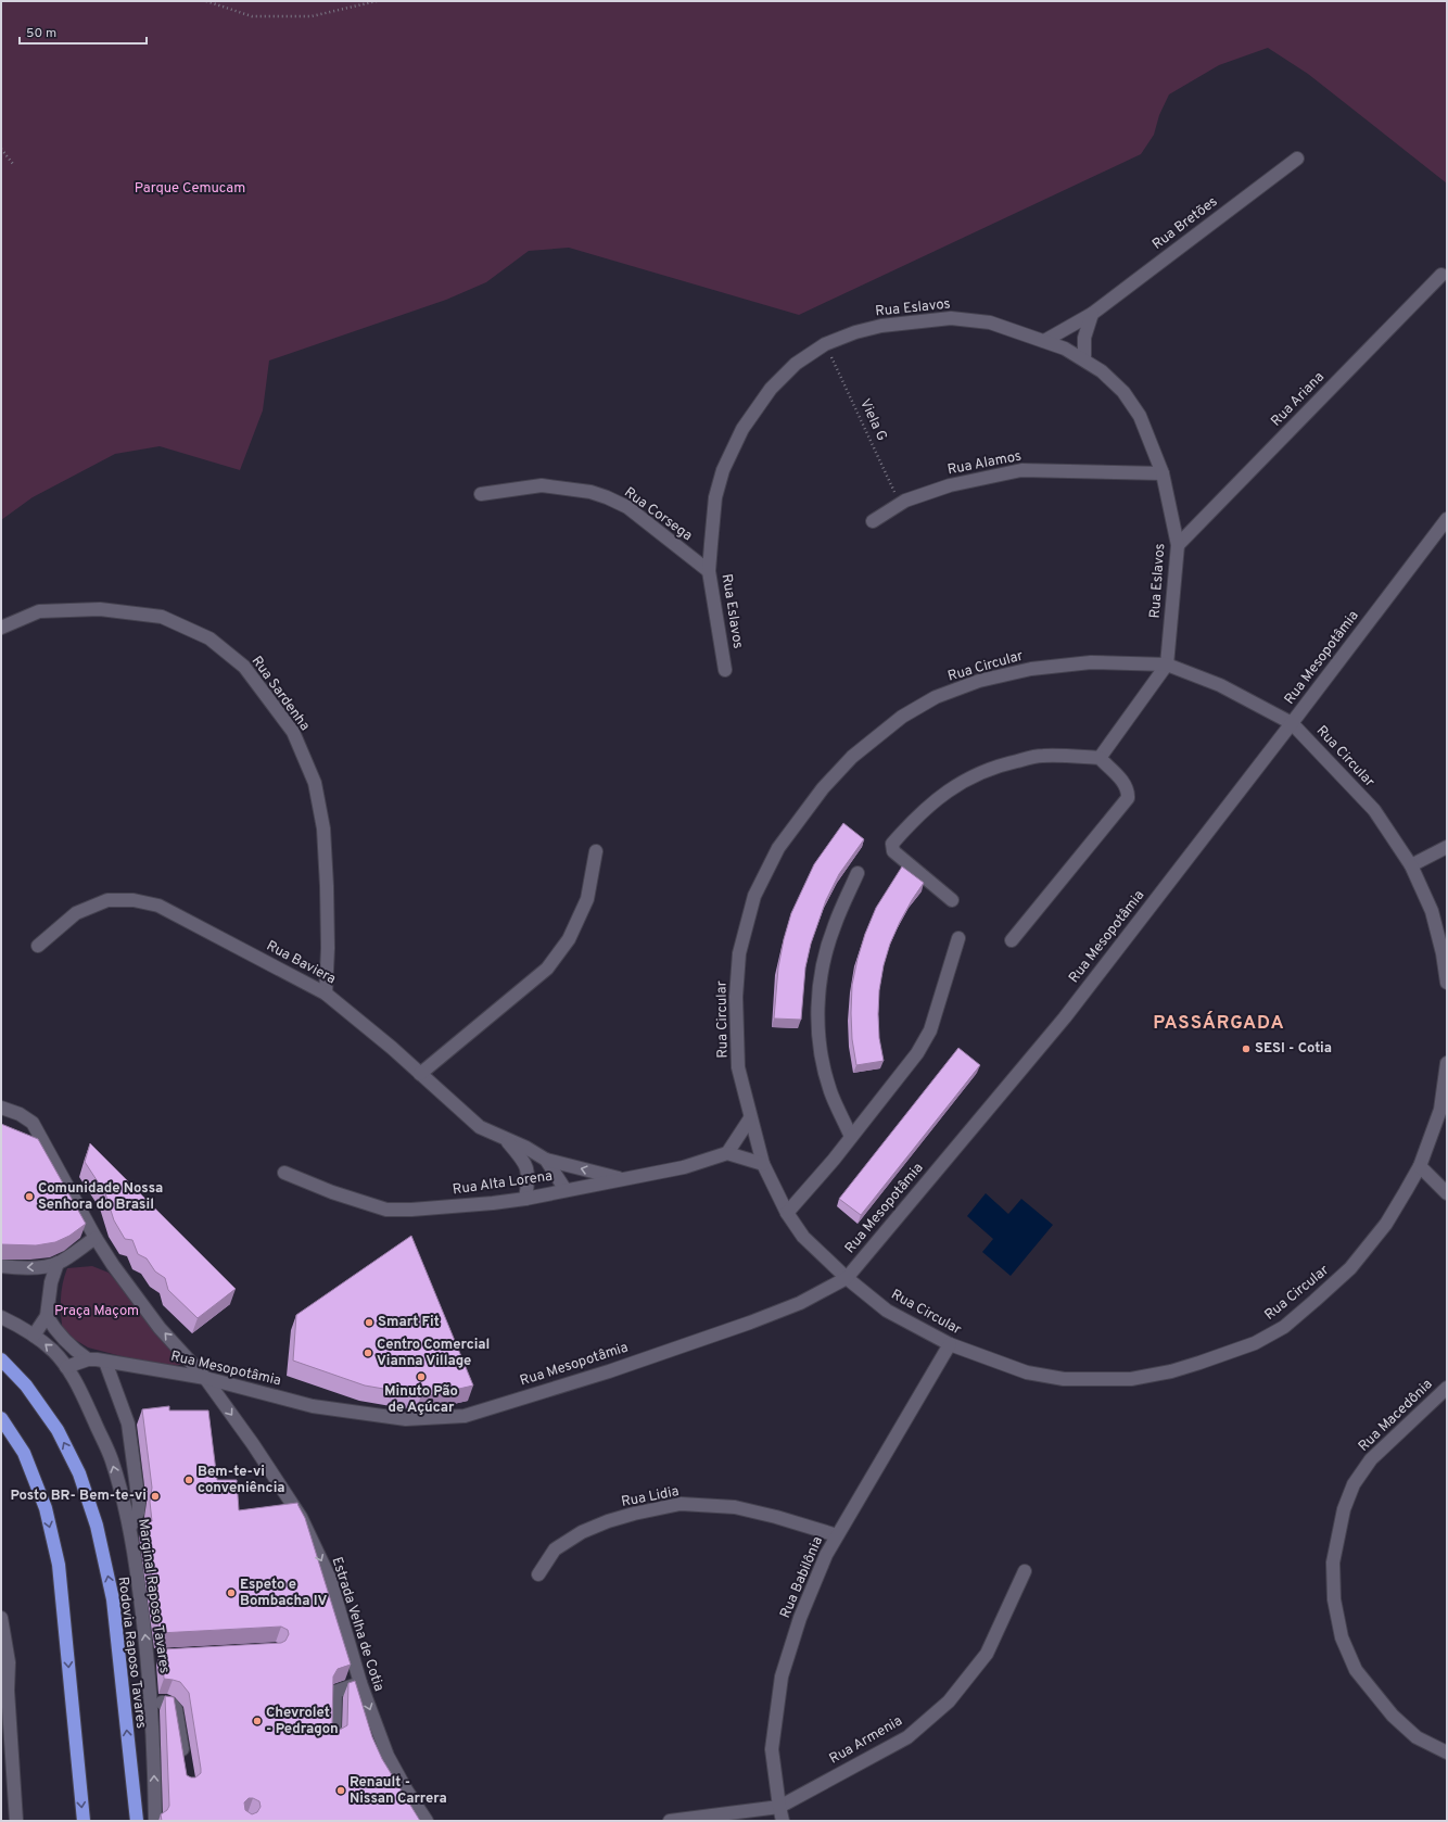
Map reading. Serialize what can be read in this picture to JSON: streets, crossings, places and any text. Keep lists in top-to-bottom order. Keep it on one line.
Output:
{"streets":{"highway":["Rodovia Raposo Tavares"],"street":["Rua Bretões","Rua Eslavos","Rua Ariana","Rua Alamos","Rua Corsega","Rua Mesopotâmia","Rua Circular","Rua Sardenha","Rua Baviera","Rua Alta Lorena","Rua Macedônia","Rua Lidia","Rua Babilônia","Marginal Raposo Tavares","Estrada Velha de Cotia","Rua Armenia"],"path":["Viela G"]},"crossings":[["Rua Bretões","Rua Eslavos"],["Rua Eslavos","Rua Ariana"],["Rua Eslavos","Viela G"],["Rua Eslavos","Rua Alamos"],["Rua Eslavos","Rua Corsega"],["Rua Eslavos","Rua Circular"],["Viela G","Rua Alamos"],["Rua Mesopotâmia","Rua Circular"],["Rua Mesopotâmia","Marginal Raposo Tavares"],["Rua Mesopotâmia","Estrada Velha de Cotia"],["Rua Circular","Rua Babilônia"],["Rua Sardenha","Rua Baviera"],["Rua Baviera","Rua Alta Lorena"],["Rua Lidia","Rua Babilônia"],["Rua Babilônia","Rua Armenia"]],"districts":["PASSÁRGADA"],"parks":["Parque Cemucam","Praça Maçom"],"places":["SESI - Cotia","Comunidade Nossa Senhora do Brasil","Smart Fit","Centro Comercial Vianna Village","Minuto Pão de Açúcar","Bem-te-vi conveniência","Posto BR- Bem-te-vi","Espeto e Bombacha IV","Chevrolet - Pedragon","Renault - Nissan Carrera"],"scale_bar":"50 m"}
